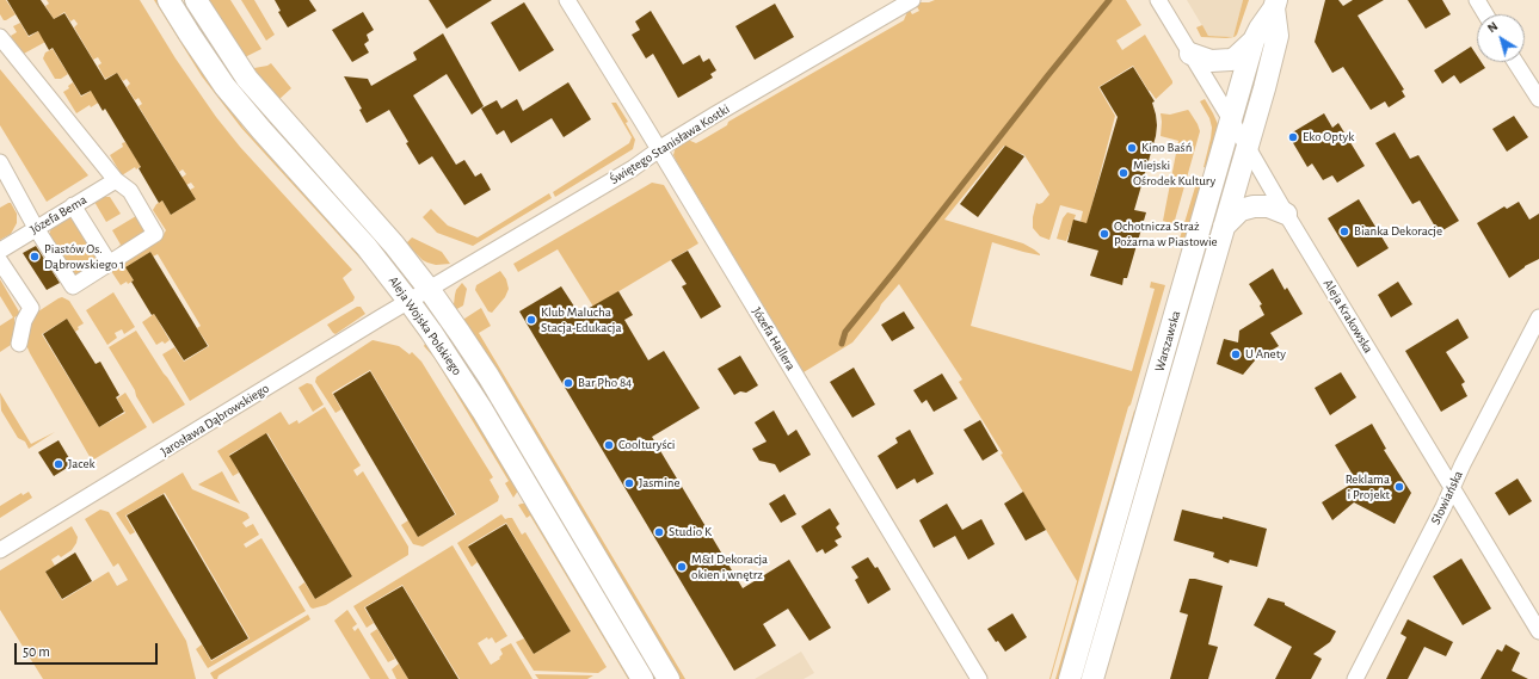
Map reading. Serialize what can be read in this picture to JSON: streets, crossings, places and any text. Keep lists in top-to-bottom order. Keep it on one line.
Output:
{"streets":{"street":["Świętego Stanisława Kostki","Józefa Bema","Aleja Krakowska","Aleja Wojska Polskiego","Józefa Hallera","Warszawska","Jarosława Dąbrowskiego","Słowiańska"]},"crossings":[["Świętego Stanisława Kostki","Aleja Wojska Polskiego"],["Świętego Stanisława Kostki","Józefa Hallera"],["Świętego Stanisława Kostki","Jarosława Dąbrowskiego"],["Aleja Krakowska","Warszawska"],["Aleja Krakowska","Słowiańska"],["Aleja Wojska Polskiego","Jarosława Dąbrowskiego"]],"places":["Eko Optyk","Kino Baśń","Miejski Ośrodek Kultury","Bianka Dekoracje","Ochotnicza Straż Pożarna w Piastowie","Piastów Os. Dąbrowskiego 1","Klub Malucha Stacja-Edukacja","U Anety","Bar Pho 84","Coolturyści","Jacek","Jasmine","Reklama i Projekt","Studio K","M&I Dekoracja okien i wnętrz"],"scale_bar":"50 m","north":"top left"}
